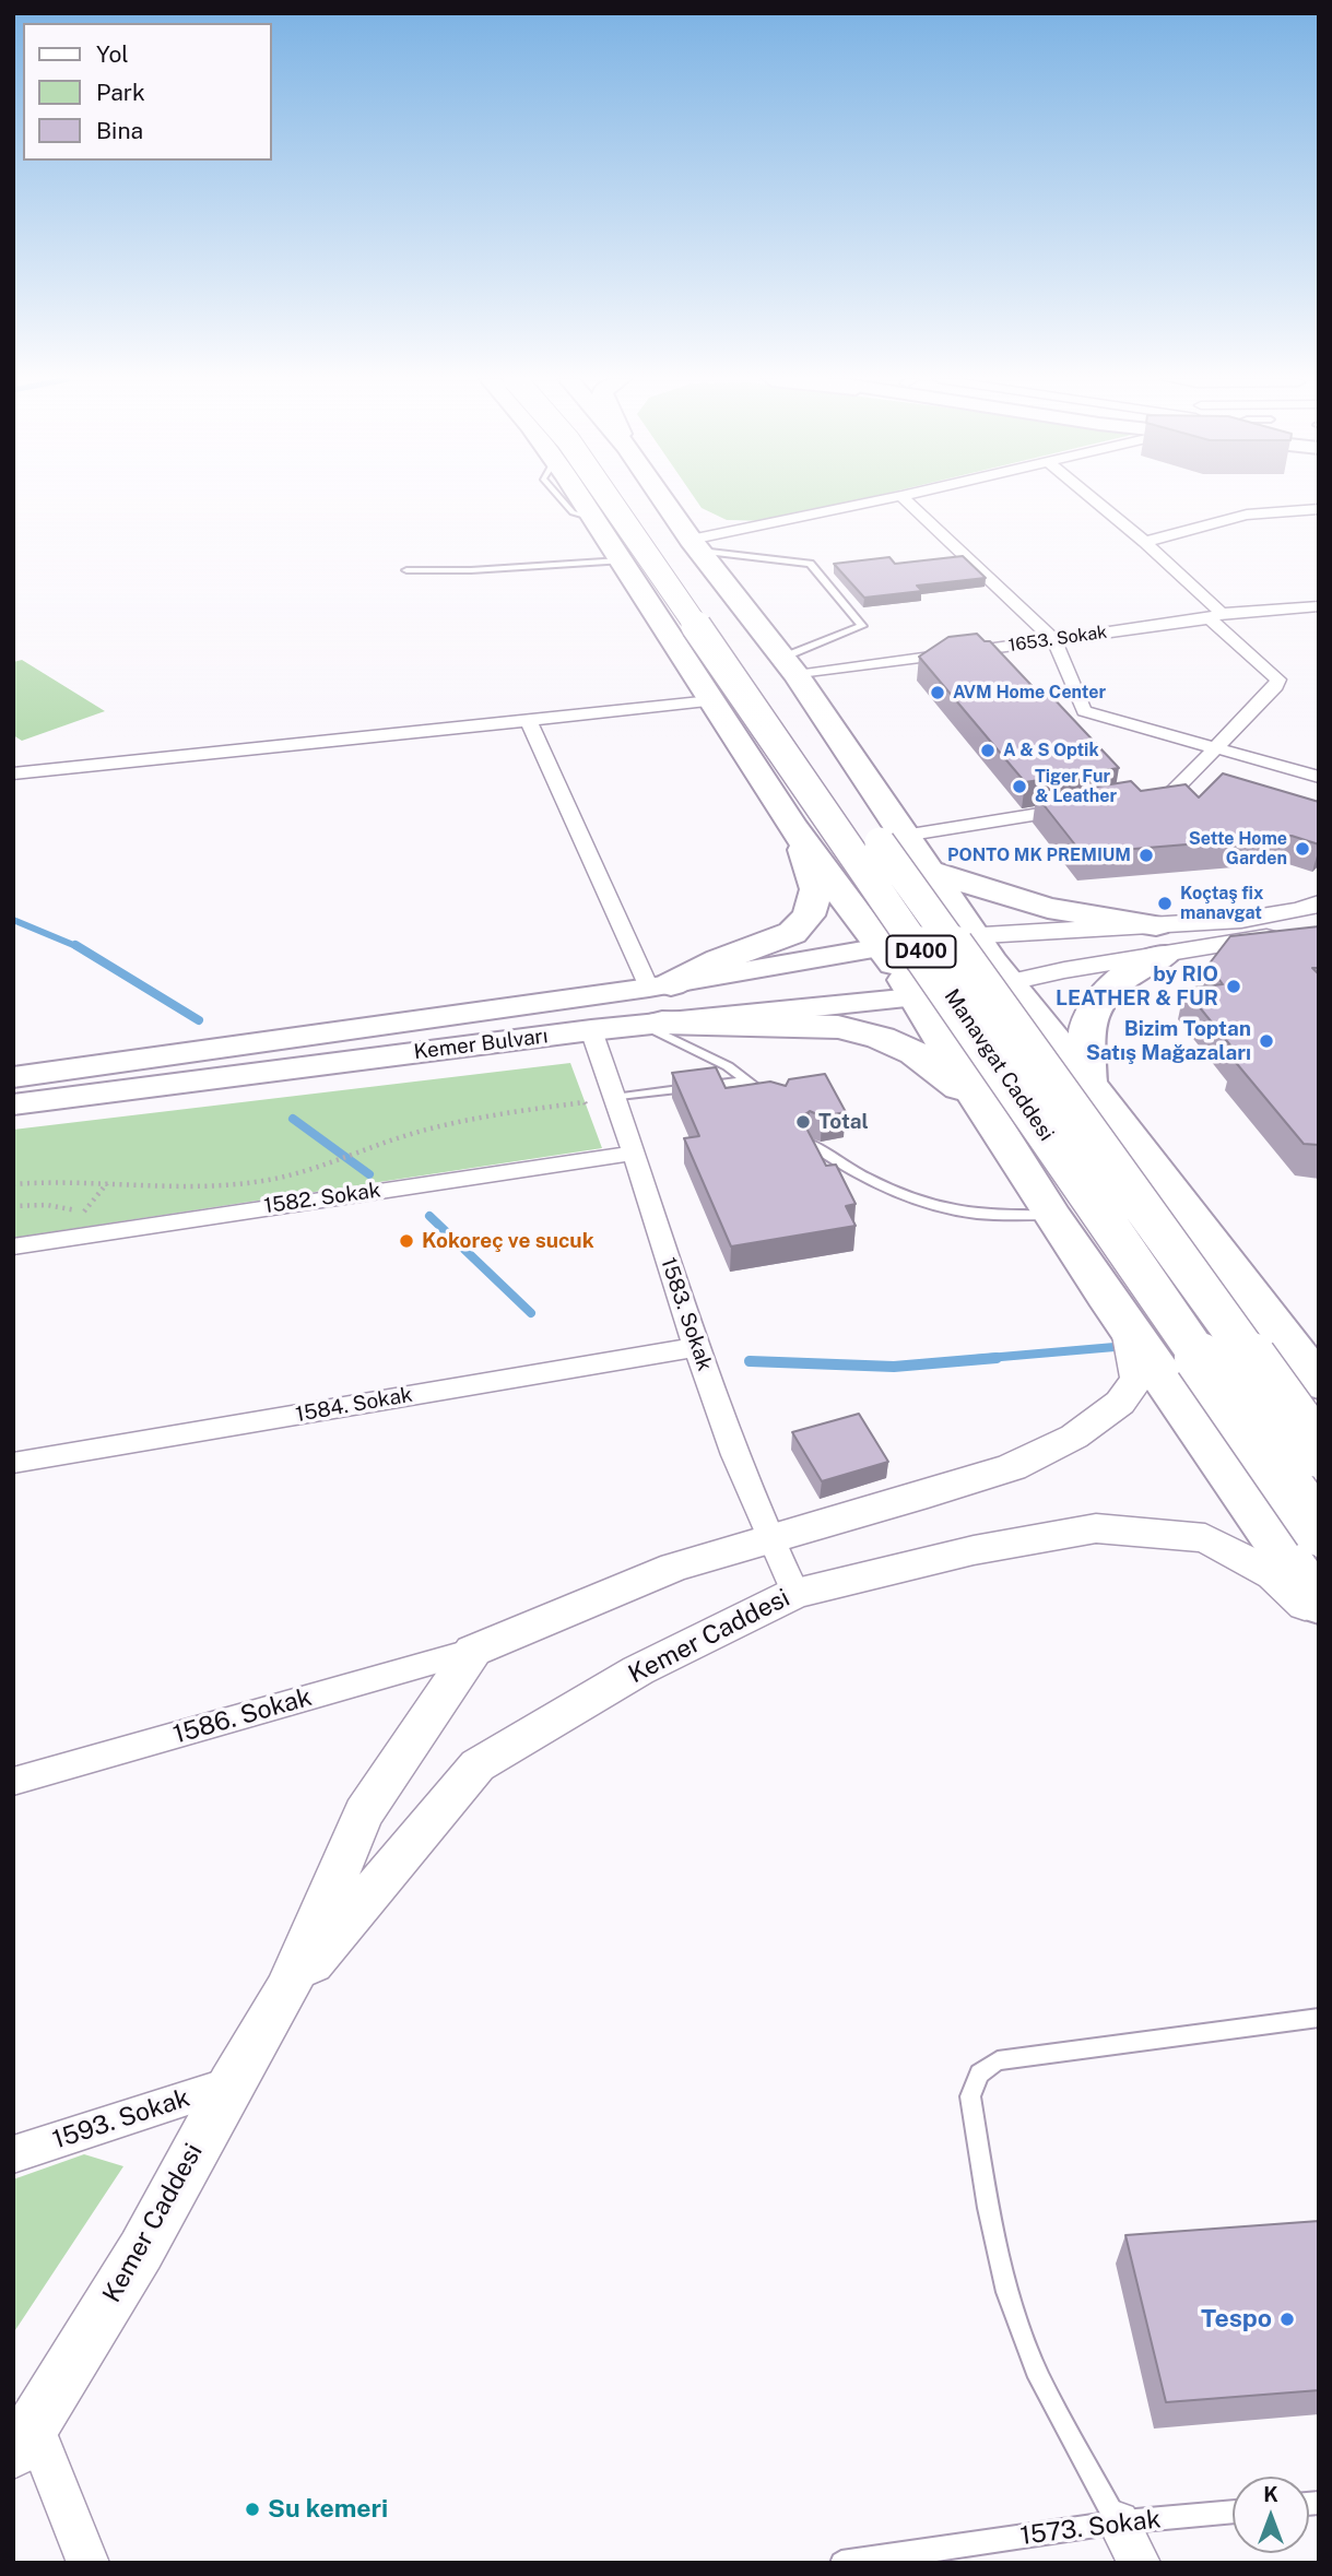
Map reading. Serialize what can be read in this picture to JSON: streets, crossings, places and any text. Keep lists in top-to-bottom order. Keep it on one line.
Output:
{"streets":{"highway":["D400","Manavgat Caddesi"],"main road":["Kemer Bulvarı"],"street":["1653. Sokak","1582. Sokak","1583. Sokak","1584. Sokak","Kemer Caddesi","1586. Sokak","1593. Sokak"],"lane":["1573. Sokak"]},"crossings":[["Kemer Bulvarı","1583. Sokak"],["1582. Sokak","1583. Sokak"],["1583. Sokak","1584. Sokak"],["1583. Sokak","Kemer Caddesi"],["Kemer Caddesi","1586. Sokak"],["Kemer Caddesi","1593. Sokak"]],"places":["AVM Home Center","A & S Optik","Tiger Fur & Leather","Sette Home Garden","PONTO MK PREMIUM","Koçtaş fix manavgat","by RIO LEATHER & FUR","Bizim Toptan Satış Mağazaları","Total","Kokoreç ve sucuk","Tespo","Su kemeri"],"legend":["Yol","Park","Bina"],"north":"top"}
